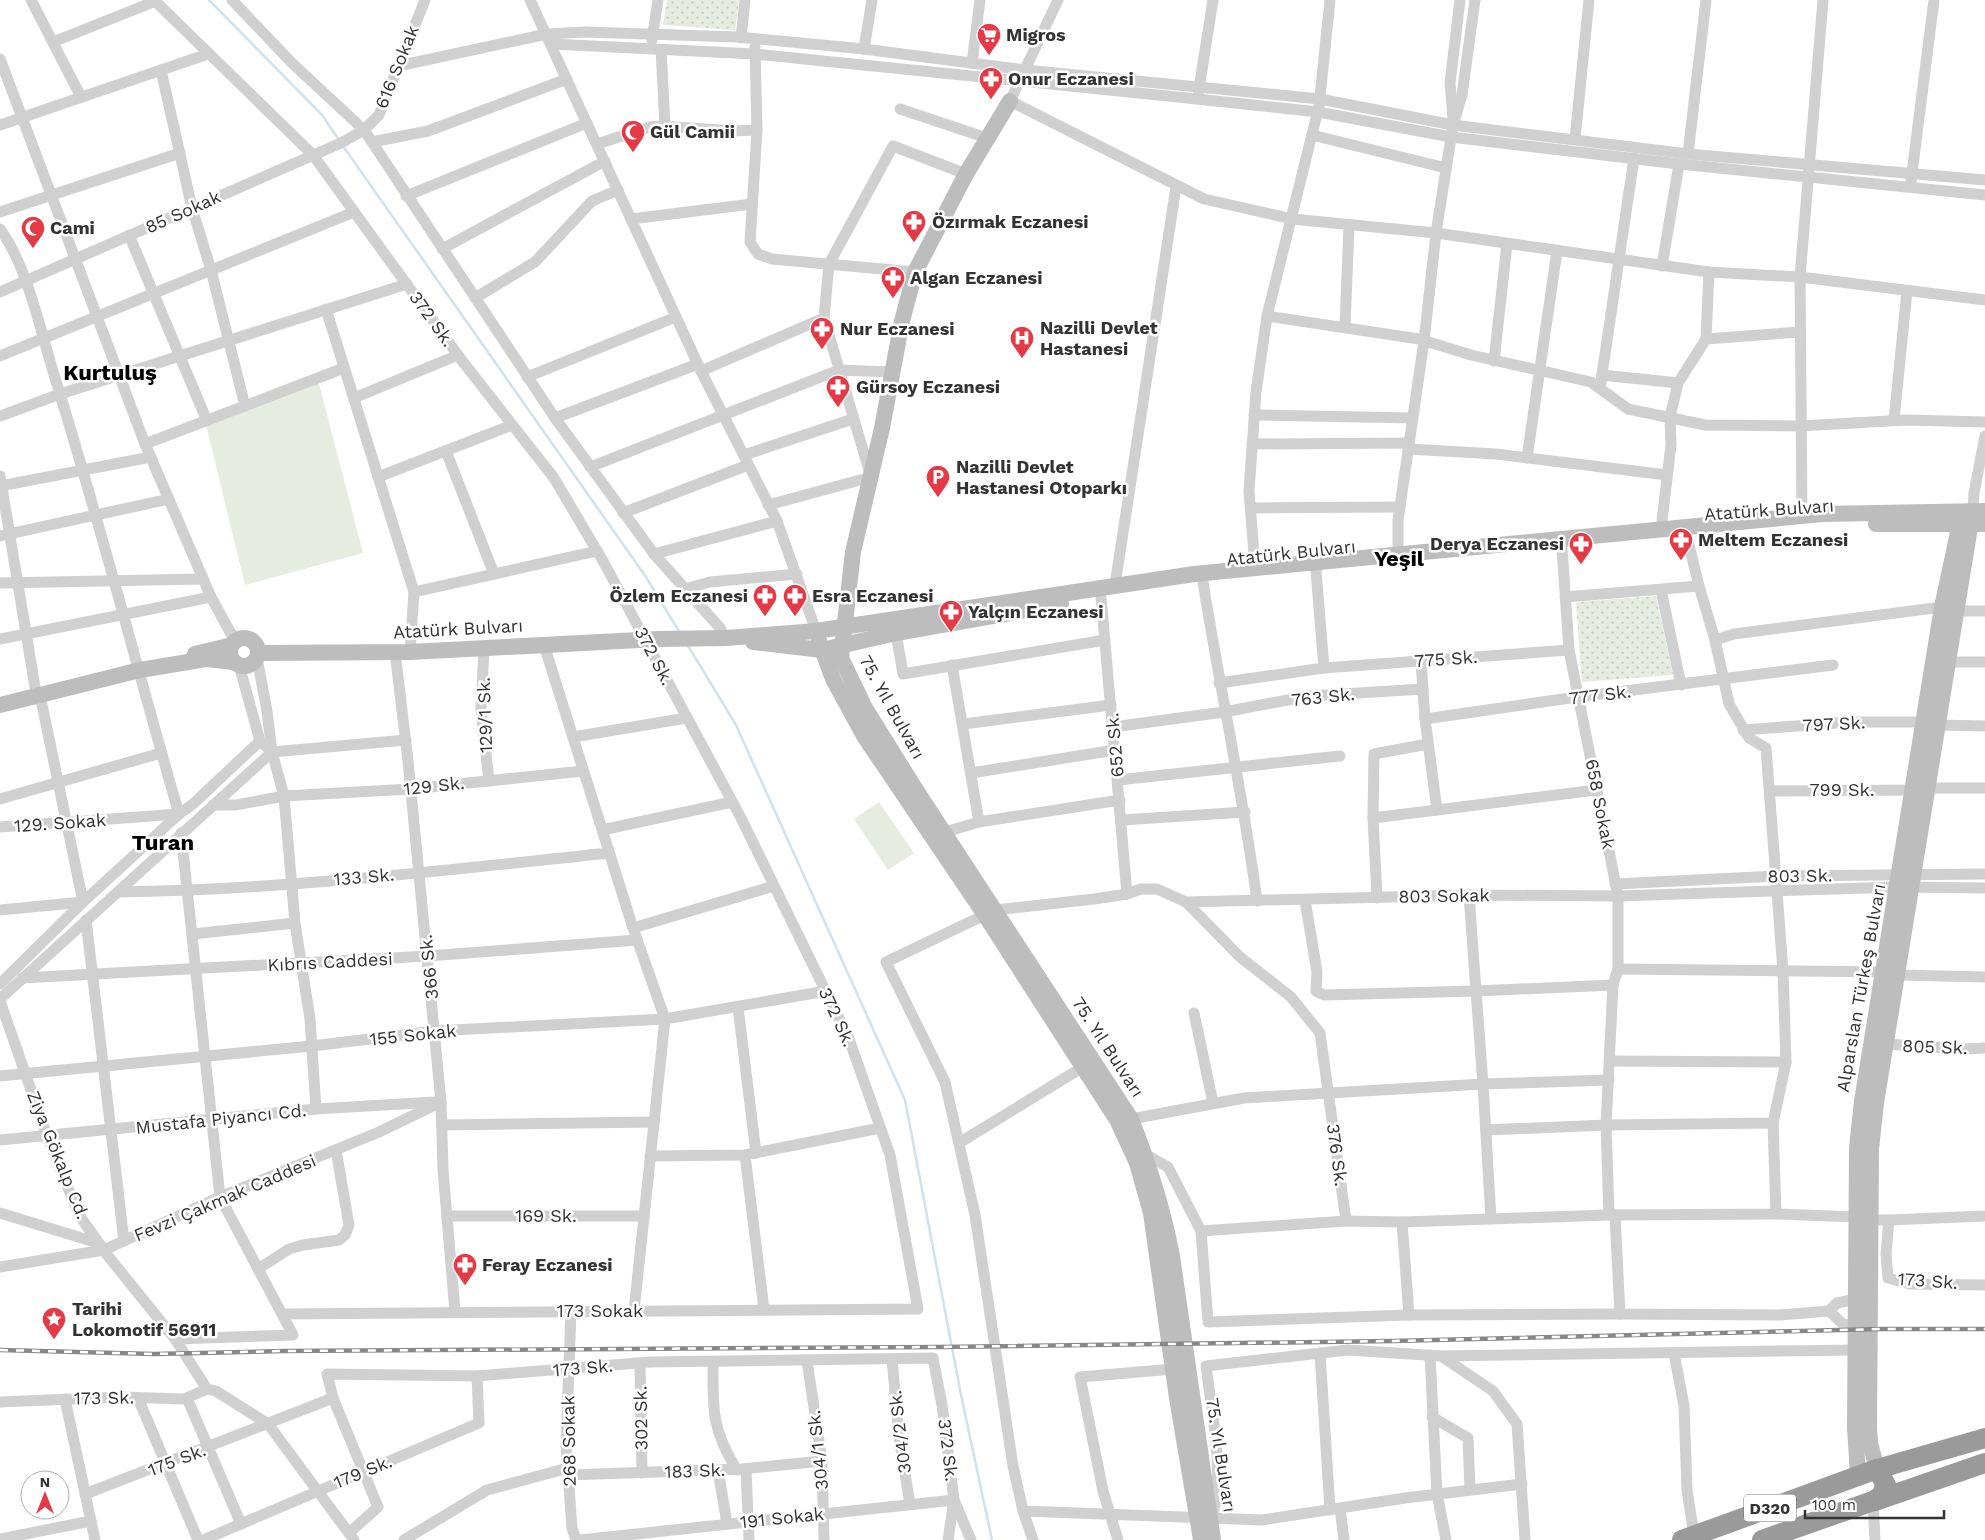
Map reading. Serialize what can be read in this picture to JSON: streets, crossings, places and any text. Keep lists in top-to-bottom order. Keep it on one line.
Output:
{"streets":{"highway":["D320"],"main road":["Atatürk Bulvarı","75. Yıl Bulvarı","Alparslan Türkeş Bulvarı"],"street":["616 Sokak","85 Sokak","372 Sk.","775 Sk.","777 Sk.","763 Sk.","129/1 Sk.","797 Sk.","652 Sk.","129 Sk.","799 Sk.","658 Sokak","129. Sokak","803 Sk.","133 Sk.","803 Sokak","Kıbrıs Caddesi","366 Sk.","155 Sokak","805 Sk.","Mustafa Piyancı Cd.","Ziya Gökalp Cd.","376 Sk.","Fevzi Çakmak Caddesi","169 Sk.","173 Sk.","173 Sokak","302 Sk.","304/2 Sk.","268 Sokak","304/1 Sk.","175 Sk.","183 Sk.","179 Sk.","191 Sokak"]},"crossings":[["616 Sokak","85 Sokak"],["85 Sokak","372 Sk."],["372 Sk.","Atatürk Bulvarı"],["372 Sk.","155 Sokak"],["372 Sk.","173 Sk."],["372 Sk.","173 Sokak"],["372 Sk.","191 Sokak"],["Atatürk Bulvarı","75. Yıl Bulvarı"],["Atatürk Bulvarı","129/1 Sk."],["Atatürk Bulvarı","652 Sk."],["Atatürk Bulvarı","658 Sokak"],["Atatürk Bulvarı","366 Sk."],["Atatürk Bulvarı","Alparslan Türkeş Bulvarı"],["775 Sk.","658 Sokak"],["777 Sk.","658 Sokak"],["763 Sk.","652 Sk."],["75. Yıl Bulvarı","803 Sokak"],["129/1 Sk.","129 Sk."],["797 Sk.","Alparslan Türkeş Bulvarı"],["652 Sk.","803 Sokak"],["129 Sk.","366 Sk."],["799 Sk.","Alparslan Türkeş Bulvarı"],["658 Sokak","803 Sk."],["658 Sokak","803 Sokak"],["803 Sk.","803 Sokak"],["803 Sk.","Alparslan Türkeş Bulvarı"],["133 Sk.","366 Sk."],["803 Sokak","Alparslan Türkeş Bulvarı"],["803 Sokak","376 Sk."],["Kıbrıs Caddesi","366 Sk."],["366 Sk.","155 Sokak"],["366 Sk.","Mustafa Piyancı Cd."],["366 Sk.","Fevzi Çakmak Caddesi"],["366 Sk.","169 Sk."],["366 Sk.","173 Sokak"],["Alparslan Türkeş Bulvarı","805 Sk."],["Alparslan Türkeş Bulvarı","D320"],["155 Sokak","Ziya Gökalp Cd."],["Mustafa Piyancı Cd.","Ziya Gökalp Cd."],["Mustafa Piyancı Cd.","Fevzi Çakmak Caddesi"],["Ziya Gökalp Cd.","Fevzi Çakmak Caddesi"],["Ziya Gökalp Cd.","173 Sk."],["173 Sk.","302 Sk."],["173 Sk.","304/2 Sk."],["173 Sk.","268 Sokak"],["173 Sk.","304/1 Sk."],["173 Sk.","179 Sk."],["173 Sokak","268 Sokak"],["302 Sk.","183 Sk."],["304/2 Sk.","191 Sokak"],["268 Sokak","183 Sk."],["304/1 Sk.","183 Sk."],["304/1 Sk.","191 Sokak"]],"districts":["Kurtuluş","Yeşil","Turan"],"places":{"supermarket":["Migros"],"pharmacy":["Onur Eczanesi","Özırmak Eczanesi","Algan Eczanesi","Nur Eczanesi","Gürsoy Eczanesi","Meltem Eczanesi","Derya Eczanesi","Özlem Eczanesi","Esra Eczanesi","Yalçın Eczanesi","Feray Eczanesi"],"mosque":["Gül Camii","Cami"],"hospital":["Nazilli Devlet Hastanesi"],"parking":["Nazilli Devlet Hastanesi Otoparkı"],"place":["Tarihi Lokomotif 56911"]},"scale_bar":"100 m","north":"top"}
